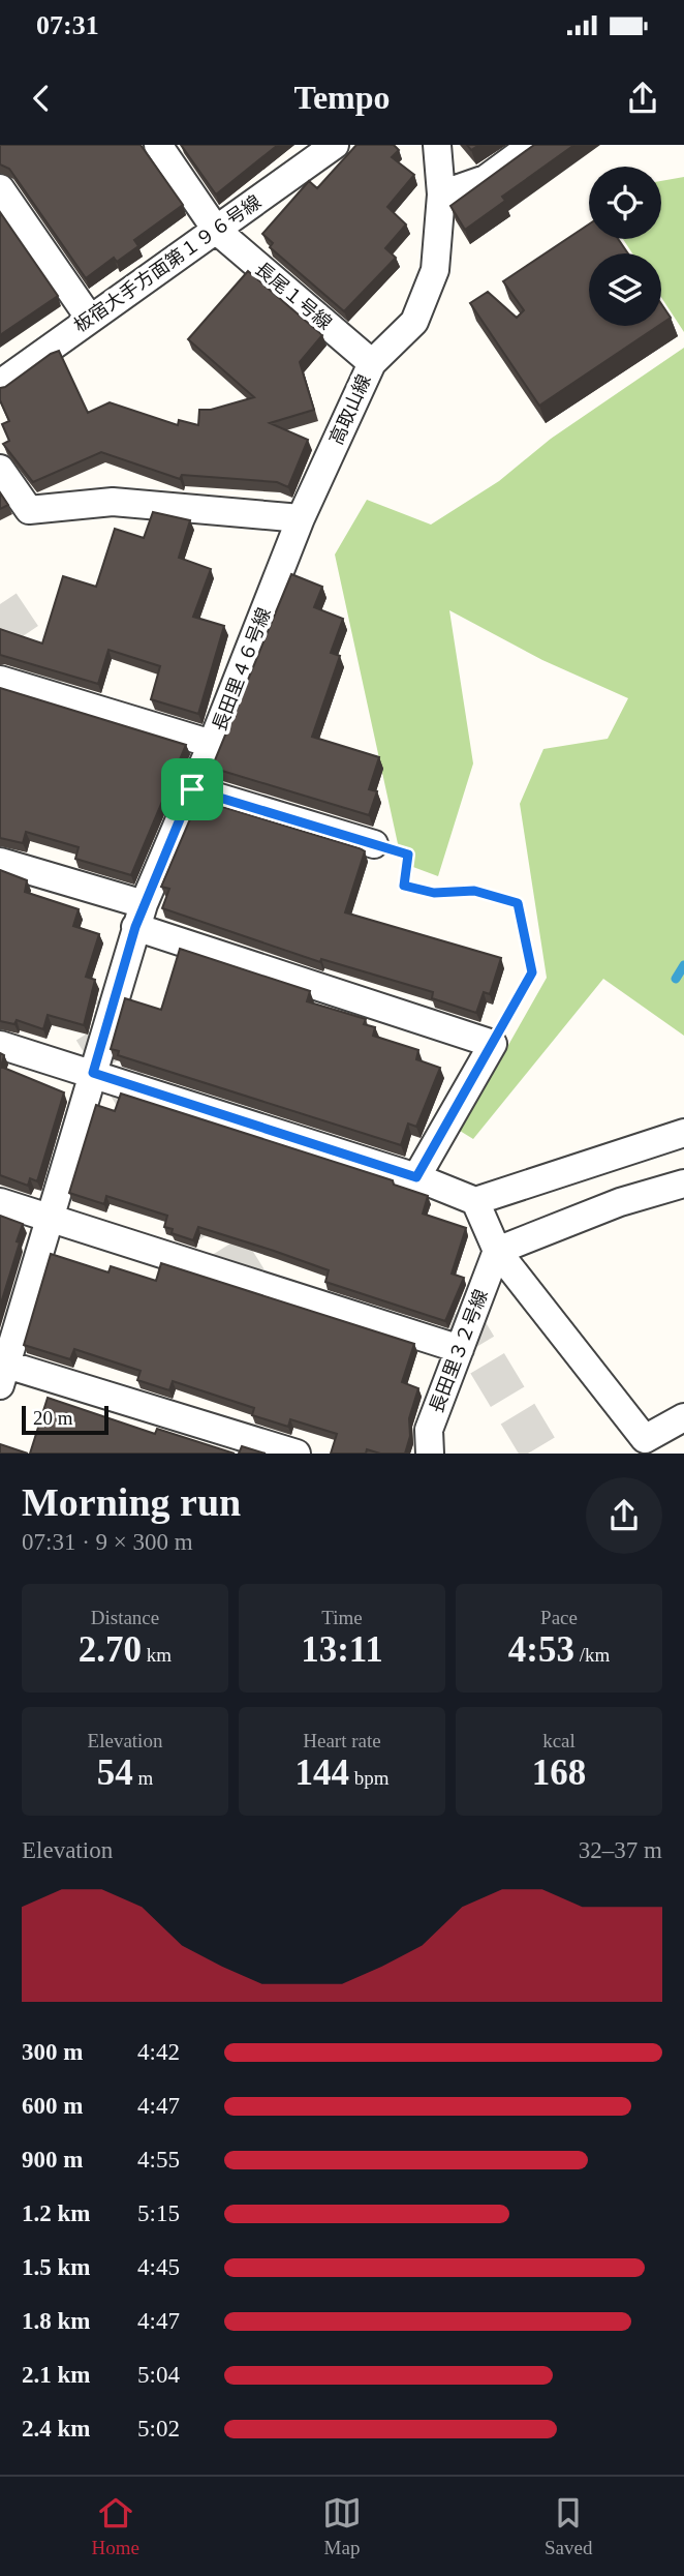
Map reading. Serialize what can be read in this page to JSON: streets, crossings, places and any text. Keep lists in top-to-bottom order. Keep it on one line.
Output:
{"streets":{"street":["板宿大手方面第１９６号線","長尾１号線","高取山線","長田里４６号線","長田里３２号線"]},"crossings":[["板宿大手方面第１９６号線","長尾１号線"],["長尾１号線","高取山線"],["高取山線","長田里４６号線"]],"scale_bar":"20 m","page":{"status":"07:31","header":"Tempo","scale":"20 m","heading":["Morning run","07:31 · 9 × 300 m"],"stats":[["Distance","2.70 km"],["Time","13:11"],["Pace","4:53 /km"],["Elevation","54 m"],["Heart rate","144 bpm"],["kcal","168"]],"chart":["Elevation","32–37 m"],"list":[{"name":"300 m","note":"4:42"},{"name":"600 m","note":"4:47"},{"name":"900 m","note":"4:55"},{"name":"1.2 km","note":"5:15"},{"name":"1.5 km","note":"4:45"},{"name":"1.8 km","note":"4:47"},{"name":"2.1 km","note":"5:04"},{"name":"2.4 km","note":"5:02"}],"tabs":["Home","Map","Saved"]}}
